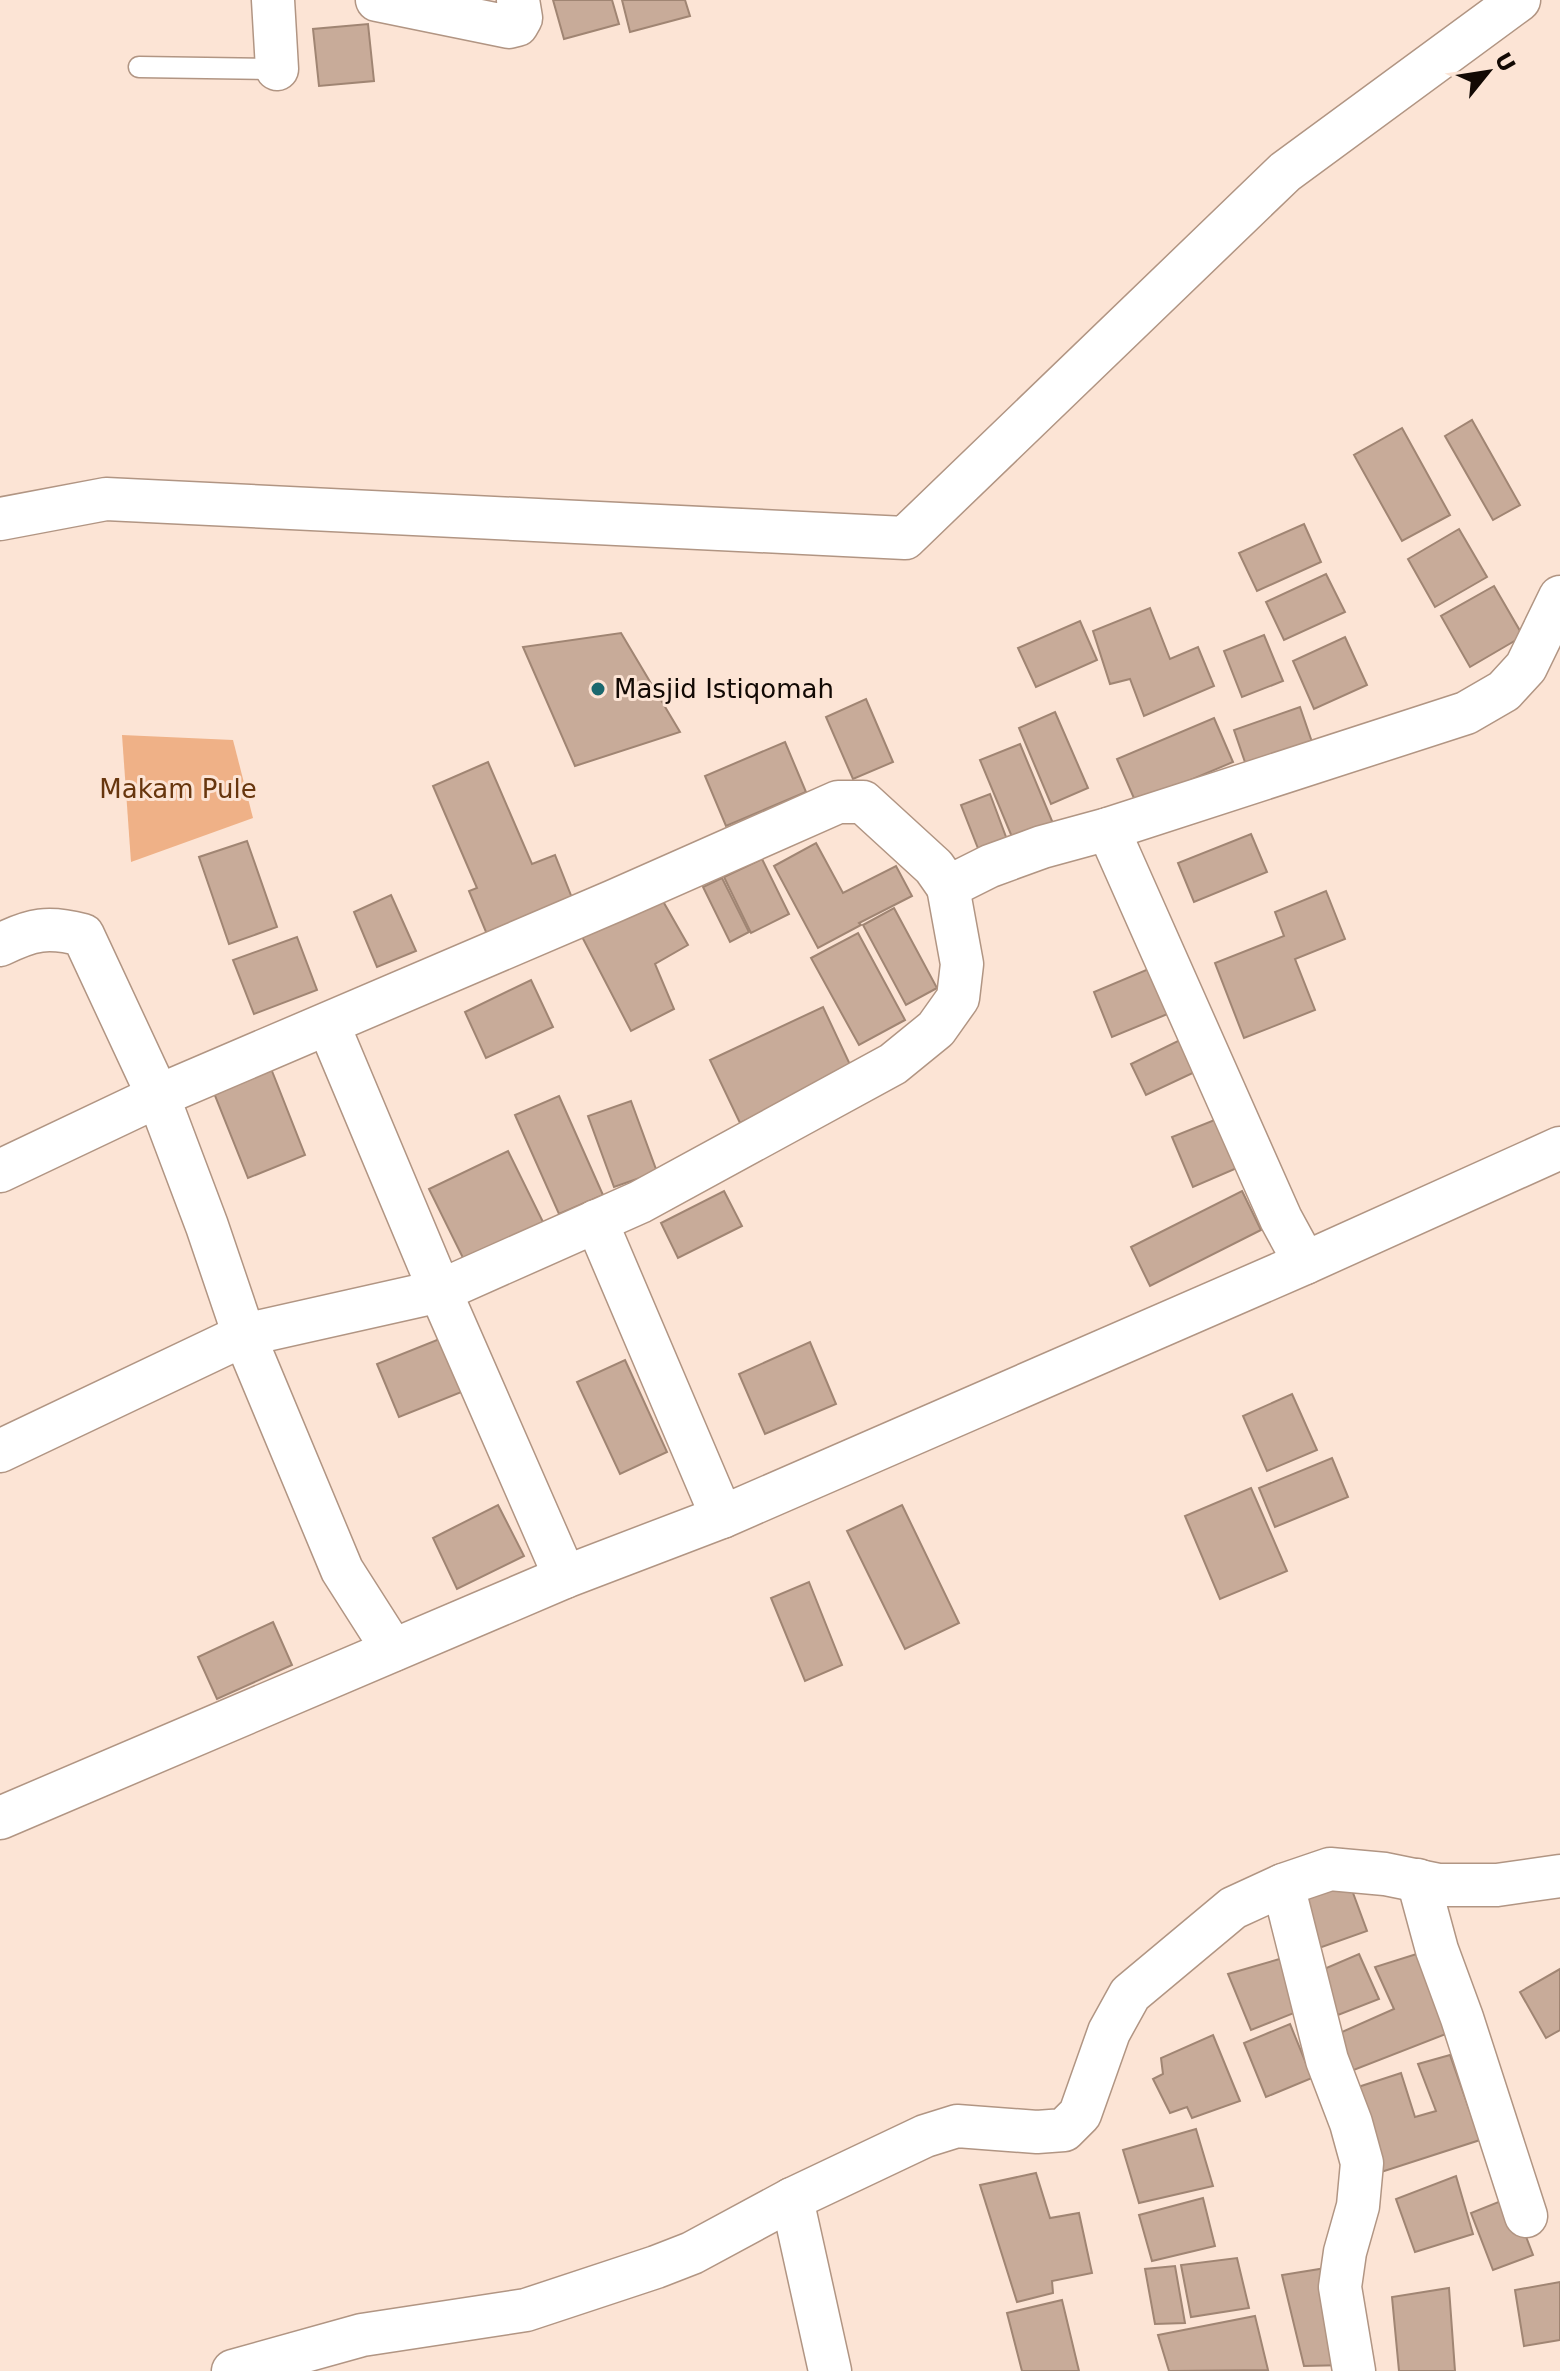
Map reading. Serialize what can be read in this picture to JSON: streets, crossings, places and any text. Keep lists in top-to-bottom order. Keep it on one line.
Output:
{"parks":["Makam Pule"],"places":["Masjid Istiqomah"],"north":"top right"}
